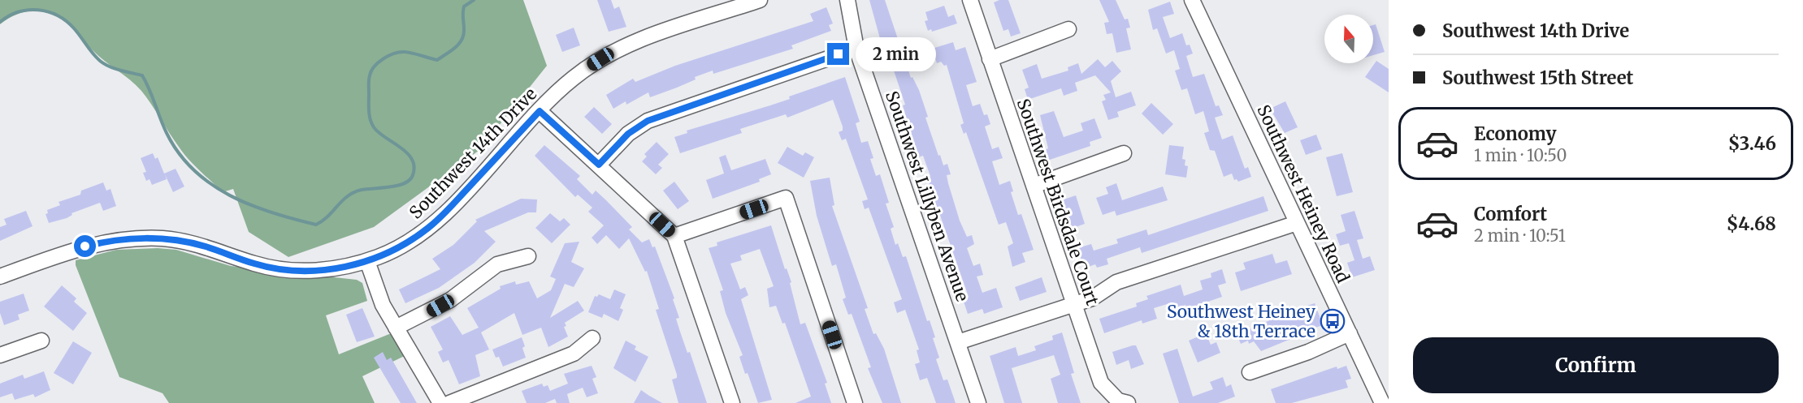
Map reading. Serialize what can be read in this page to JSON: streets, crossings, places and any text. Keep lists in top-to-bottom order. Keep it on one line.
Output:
{"streets":{"street":["Southwest 14th Drive","Southwest Heiney Road","Southwest Lillyben Avenue","Southwest Birdsdale Court"]},"places":{"bus stop":["Southwest Heiney & 18th Terrace"]},"north":"top","page":{"banner":["Southwest 14th Drive","Southwest 15th Street"],"bubble":"2 min","list":[{"name":"Economy","note":"1 min · 10:50","value":"$3.46"},{"name":"Comfort","note":"2 min · 10:51","value":"$4.68"}],"buttons":"Confirm"}}
